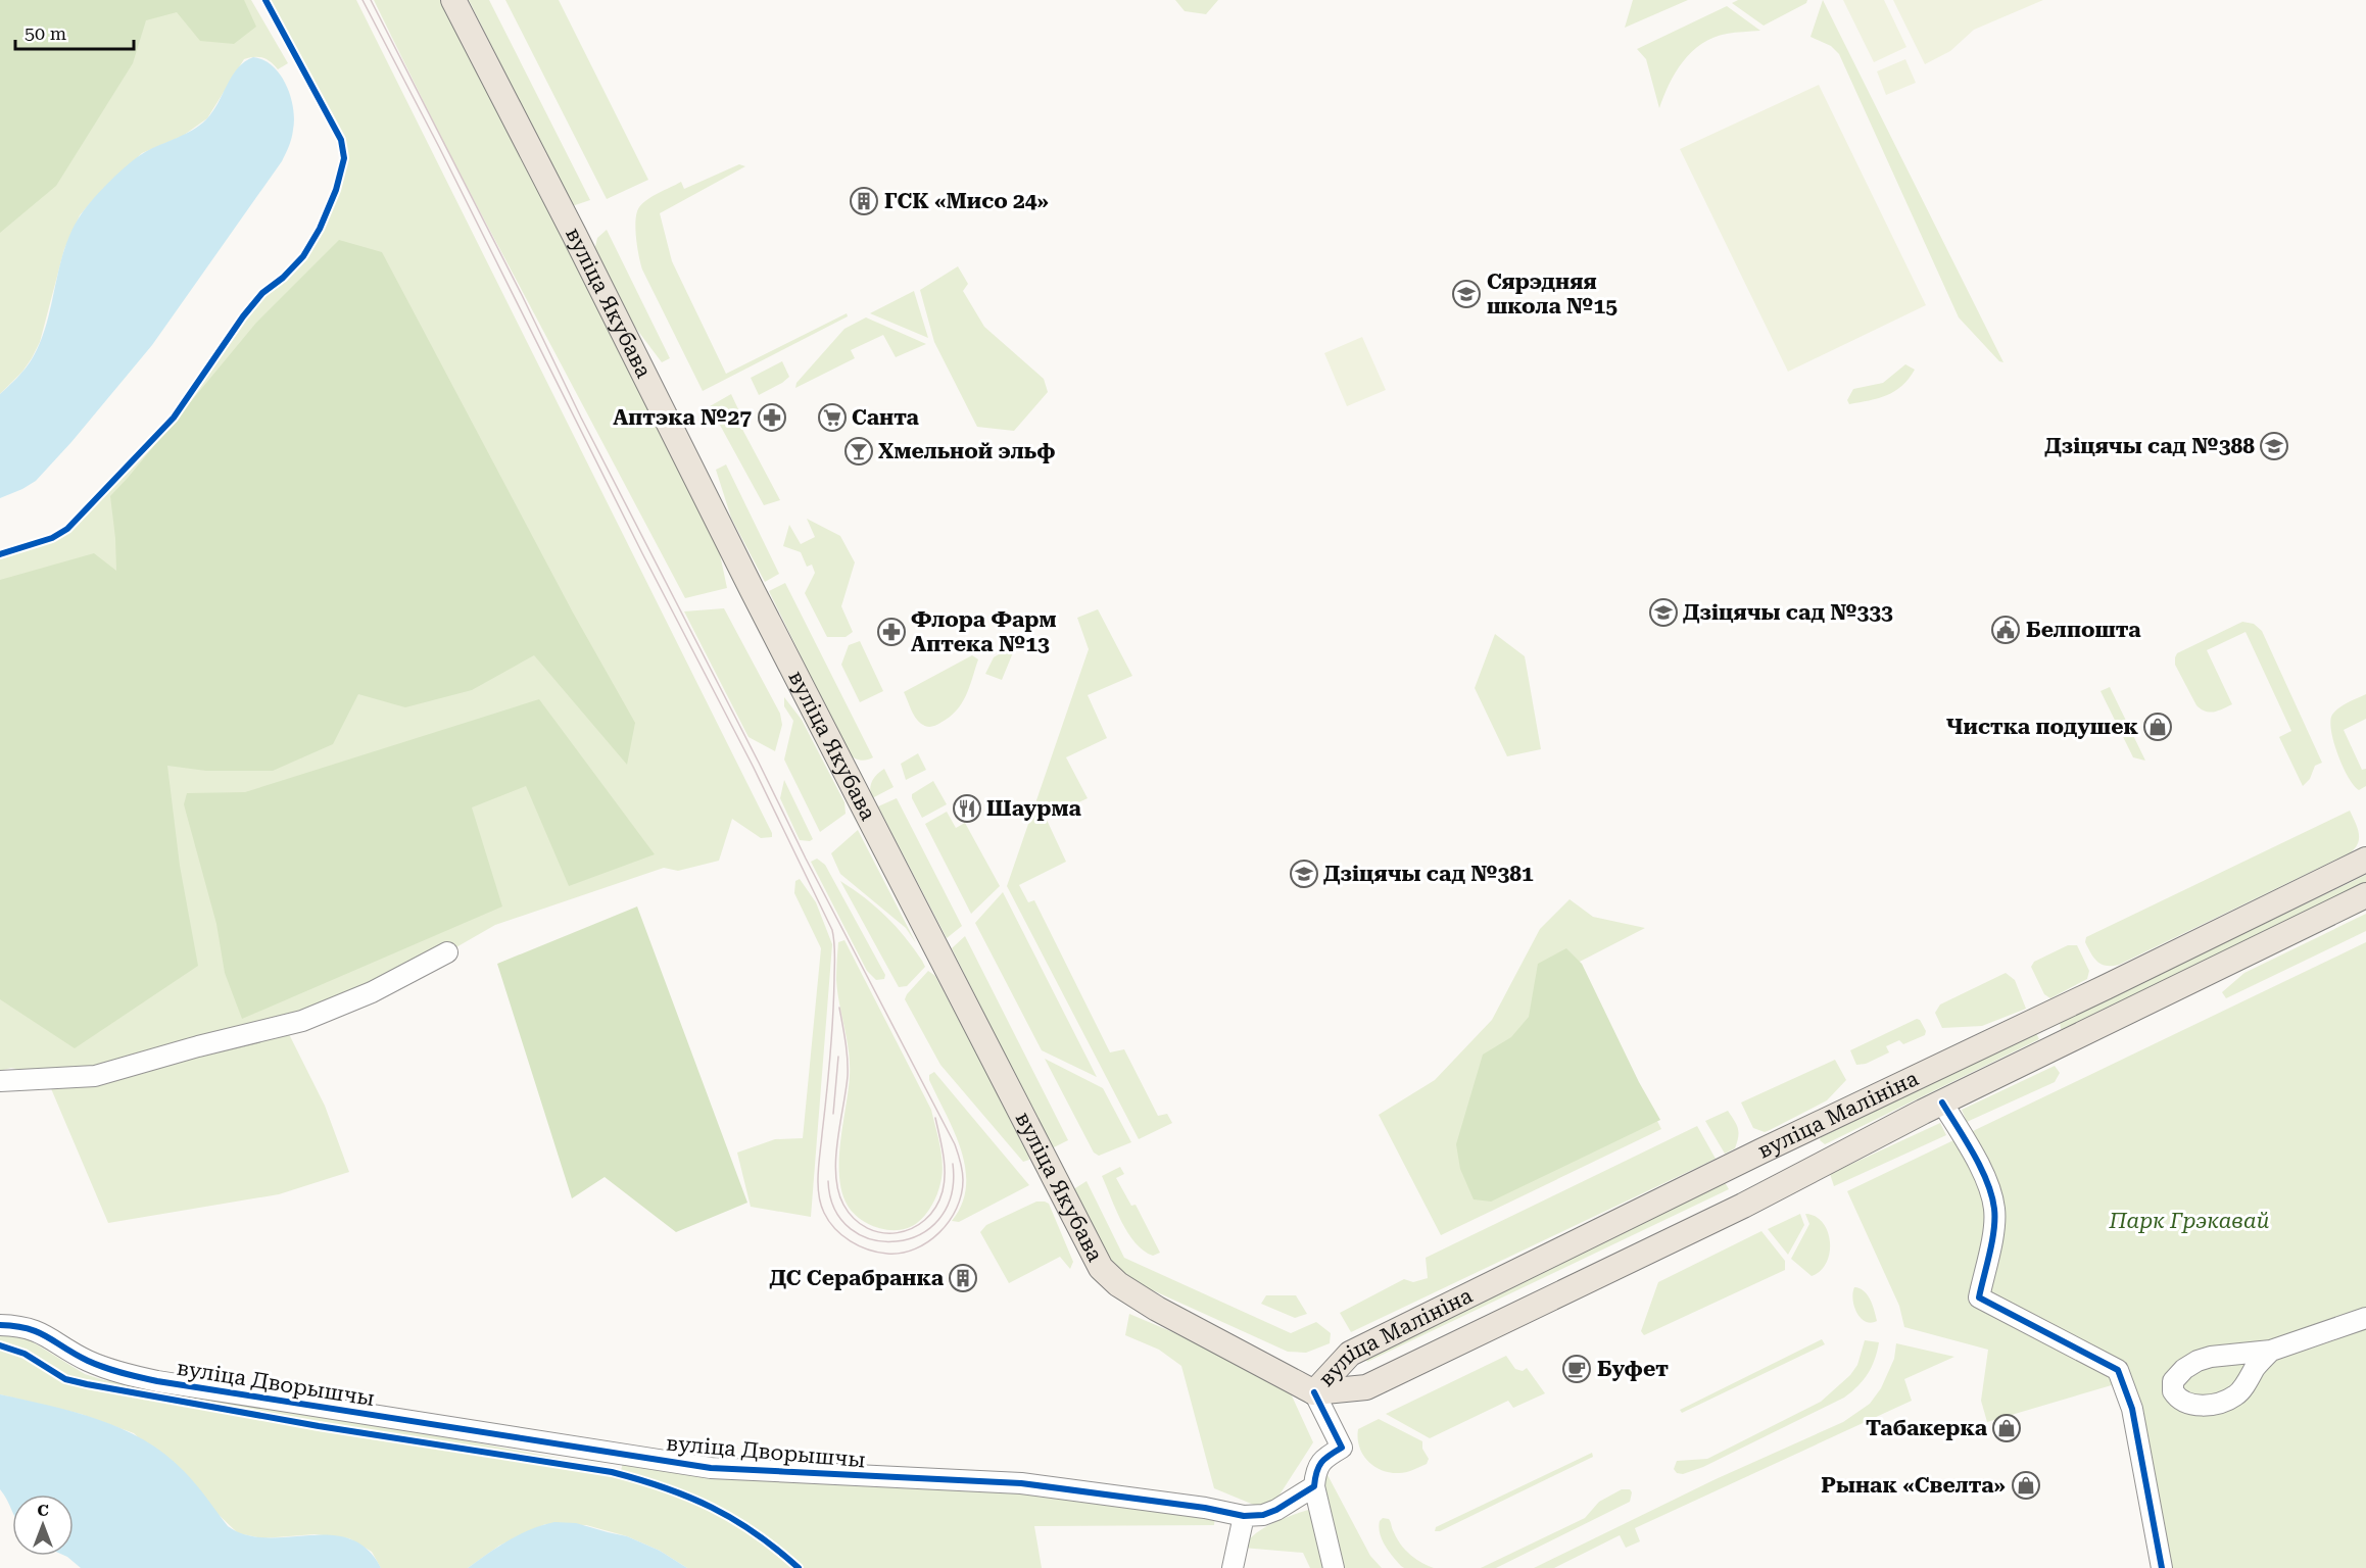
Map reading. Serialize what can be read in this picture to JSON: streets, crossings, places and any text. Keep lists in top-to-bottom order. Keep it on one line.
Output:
{"streets":{"main road":["вуліца Якубава","вуліца Малініна"],"street":["вуліца Дворышчы"]},"crossings":[["вуліца Якубава","вуліца Малініна"]],"parks":["Парк Грэкавай"],"places":{"building":["ГСК «Мисо 24»","ДС Серабранка"],"school or university":["Сярэдняя школа №15","Дзіцячы сад №388","Дзіцячы сад №333","Дзіцячы сад №381"],"pharmacy":["Аптэка №27","Флора Фарм Аптека №13"],"supermarket":["Санта"],"bar":["Хмельной эльф"],"public building":["Белпошта"],"shop":["Чистка подушек","Табакерка","Рынак «Свелта»"],"restaurant":["Шаурма"],"cafe":["Буфет"]},"scale_bar":"50 m","north":"top"}
